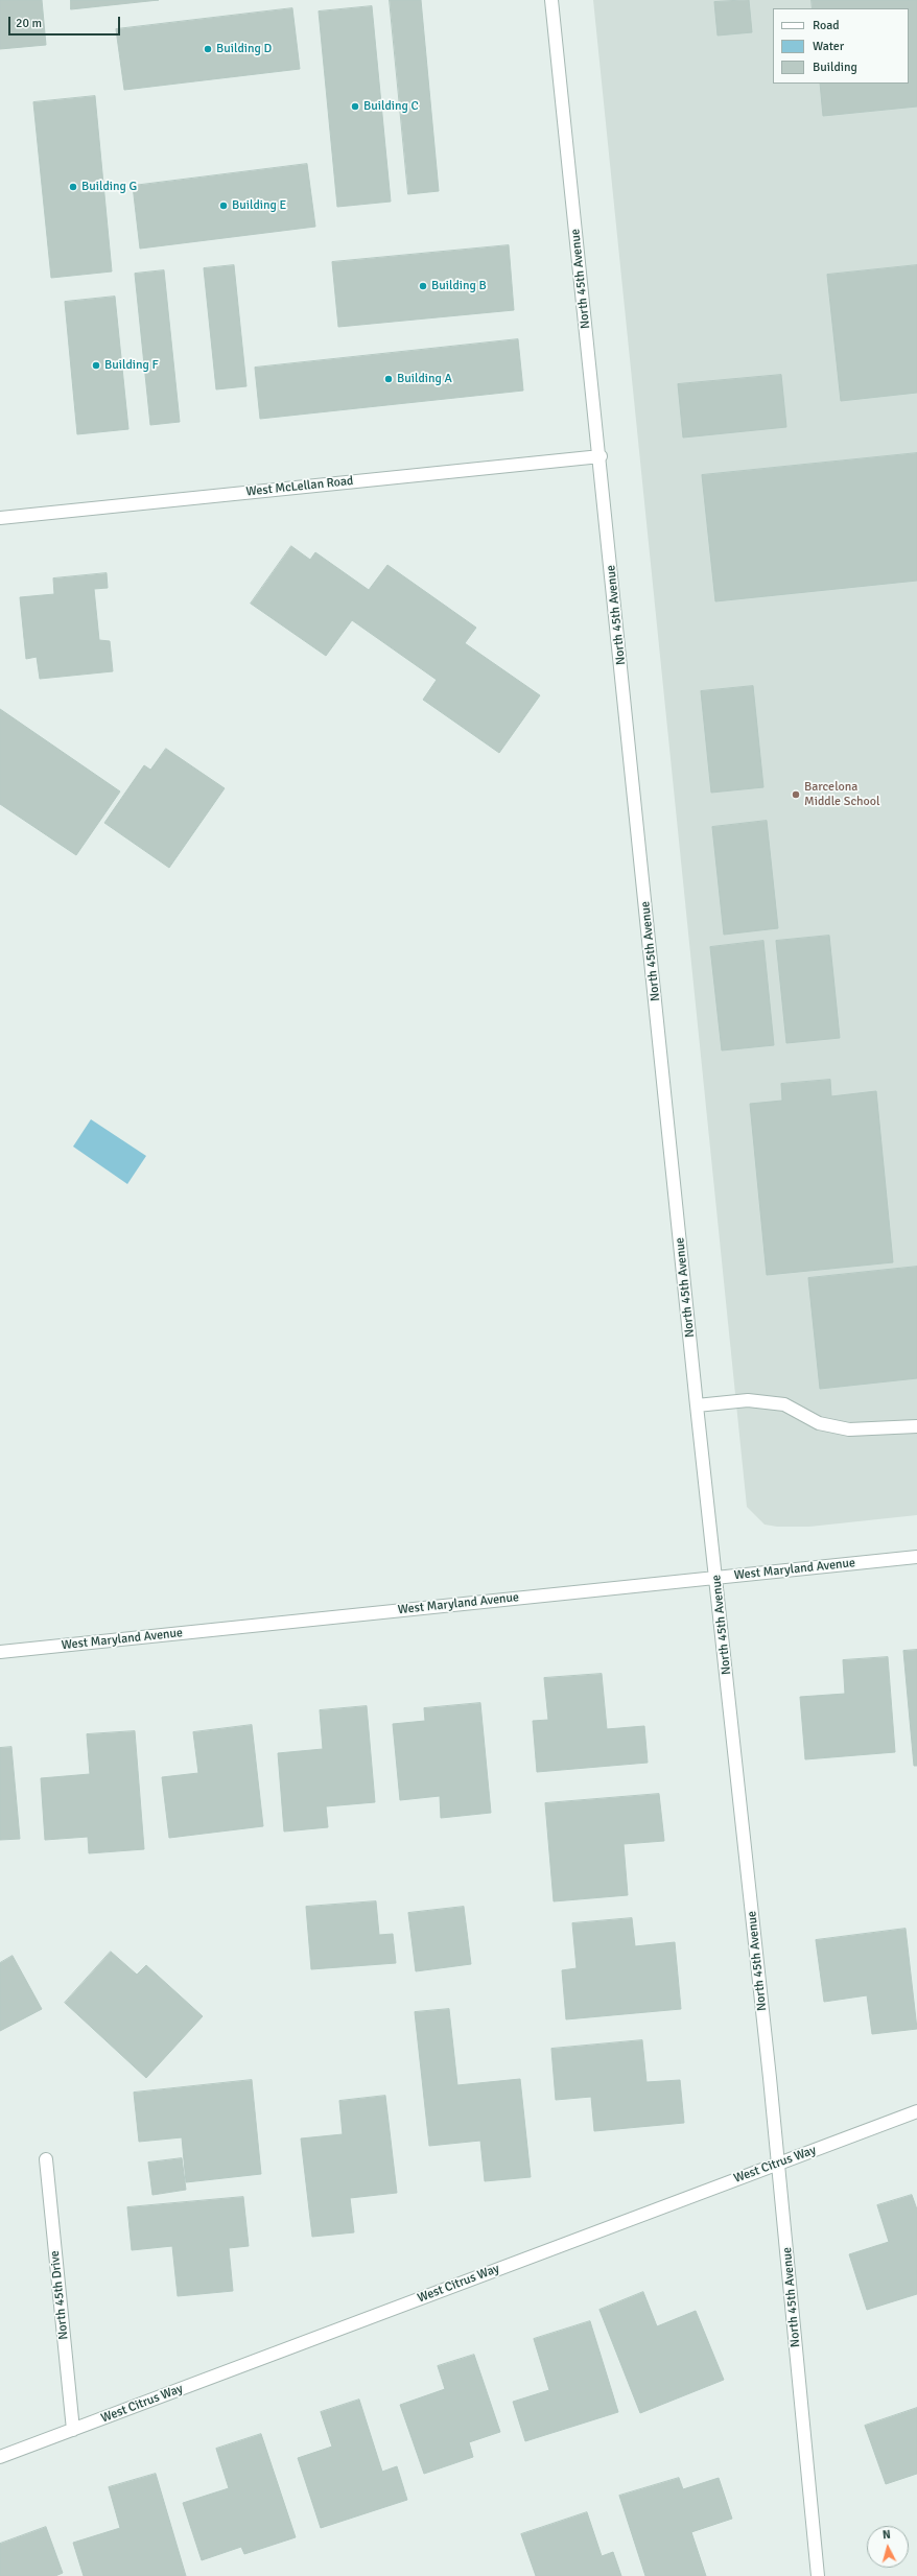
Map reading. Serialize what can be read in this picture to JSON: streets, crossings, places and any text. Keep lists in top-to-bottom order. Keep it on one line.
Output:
{"streets":{"street":["North 45th Avenue","West McLellan Road","West Maryland Avenue","West Citrus Way","North 45th Drive"]},"crossings":[["North 45th Avenue","West McLellan Road"],["North 45th Avenue","West Maryland Avenue"],["North 45th Avenue","West Citrus Way"],["West Citrus Way","North 45th Drive"]],"places":["Building D","Building C","Building G","Building E","Building B","Building F","Building A","Barcelona Middle School"],"legend":["Road","Water","Building"],"scale_bar":"20 m","north":"top"}
